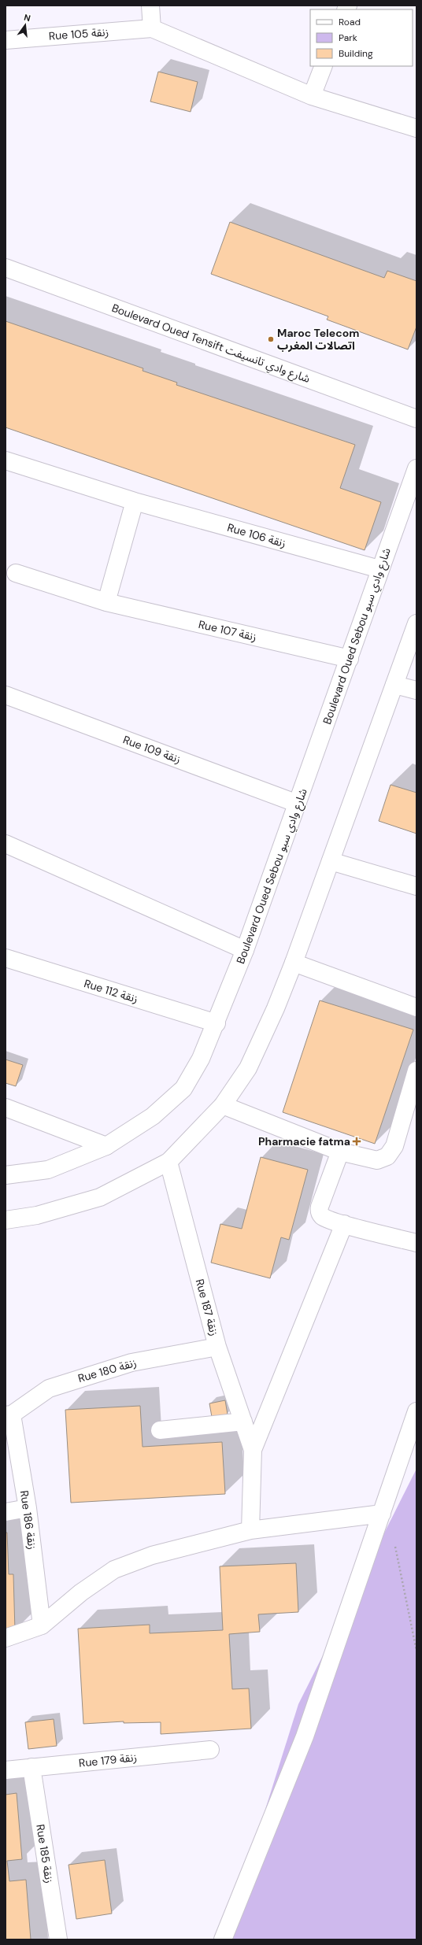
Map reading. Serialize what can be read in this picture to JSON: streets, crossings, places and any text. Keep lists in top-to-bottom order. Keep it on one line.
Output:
{"streets":{"street":["Rue 105 زنقة","Boulevard Oued Tensift شارع وادي تانسيفت","Rue 106 زنقة","Rue 107 زنقة","Boulevard Oued Sebou شارع وادي سبو","Rue 109 زنقة","Rue 112 زنقة","Rue 187 زنقة","Rue 180 زنقة","Rue 186 زنقة","Rue 179 زنقة","Rue 185 زنقة"]},"crossings":[["Rue 106 زنقة","Boulevard Oued Sebou شارع وادي سبو"],["Rue 107 زنقة","Boulevard Oued Sebou شارع وادي سبو"],["Boulevard Oued Sebou شارع وادي سبو","Rue 109 زنقة"],["Boulevard Oued Sebou شارع وادي سبو","Rue 112 زنقة"],["Rue 187 زنقة","Rue 180 زنقة"],["Rue 180 زنقة","Rue 186 زنقة"],["Rue 179 زنقة","Rue 185 زنقة"]],"places":{"other":["Maroc Telecom اتصالات المغرب"],"health":["Pharmacie fatma"]},"legend":["Road","Park","Building"],"north":"top"}
